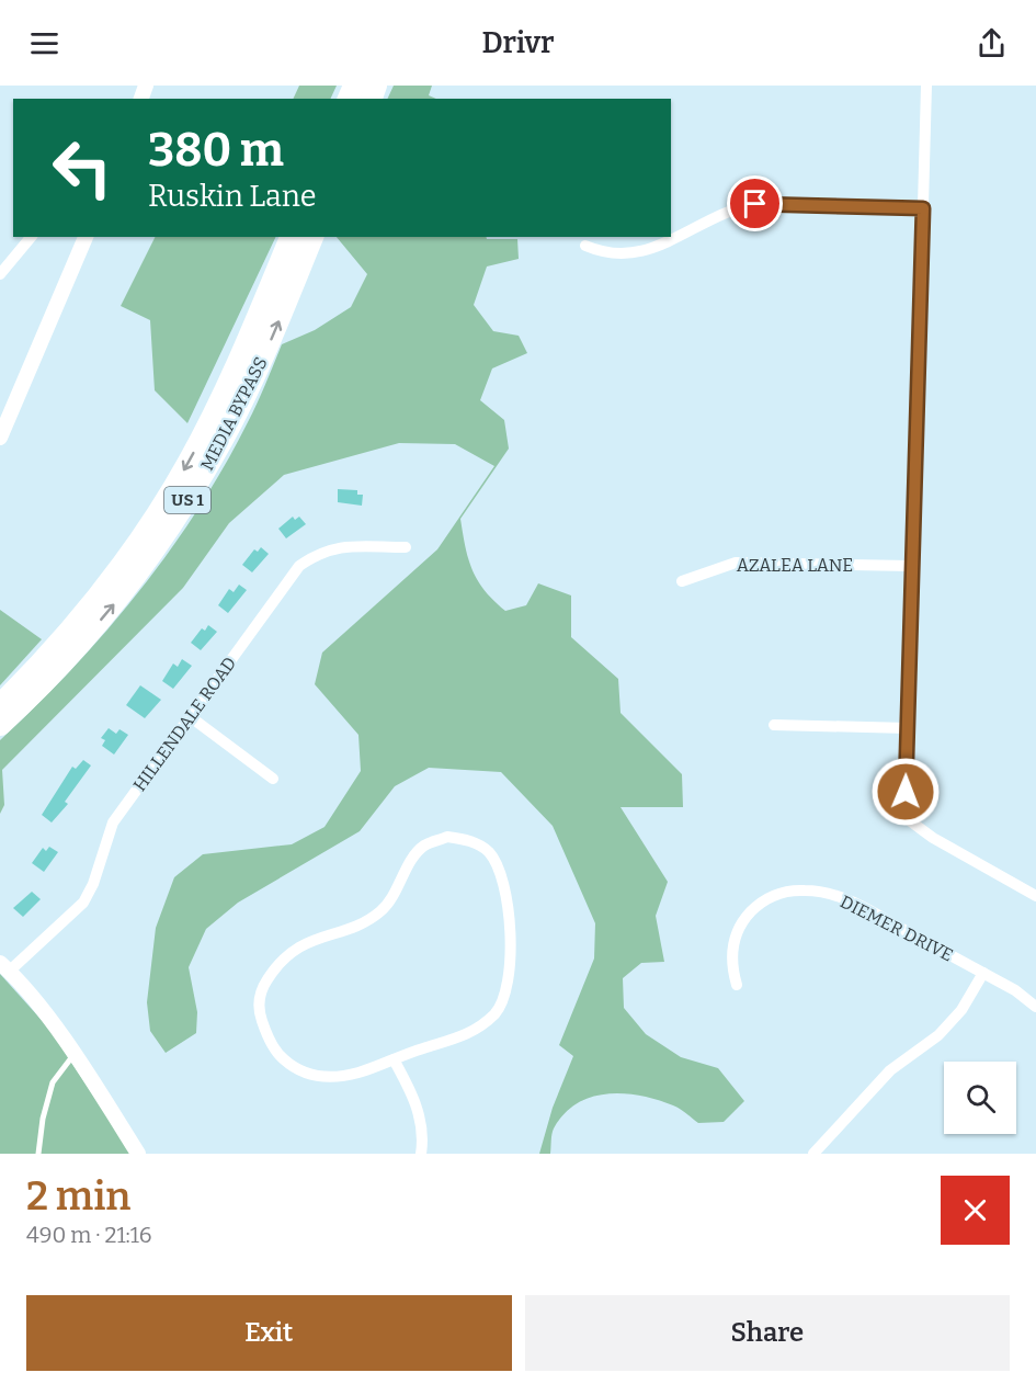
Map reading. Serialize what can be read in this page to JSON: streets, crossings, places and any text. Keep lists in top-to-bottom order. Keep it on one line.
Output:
{"streets":{"highway":["MEDIA BYPASS","US 1"],"street":["AZALEA LANE","HILLENDALE ROAD","DIEMER DRIVE"]},"page":{"header":"Drivr","turn":["380 m","Ruskin Lane"],"heading":["2 min","490 m · 21:16"],"buttons":["Exit","Share"]}}
